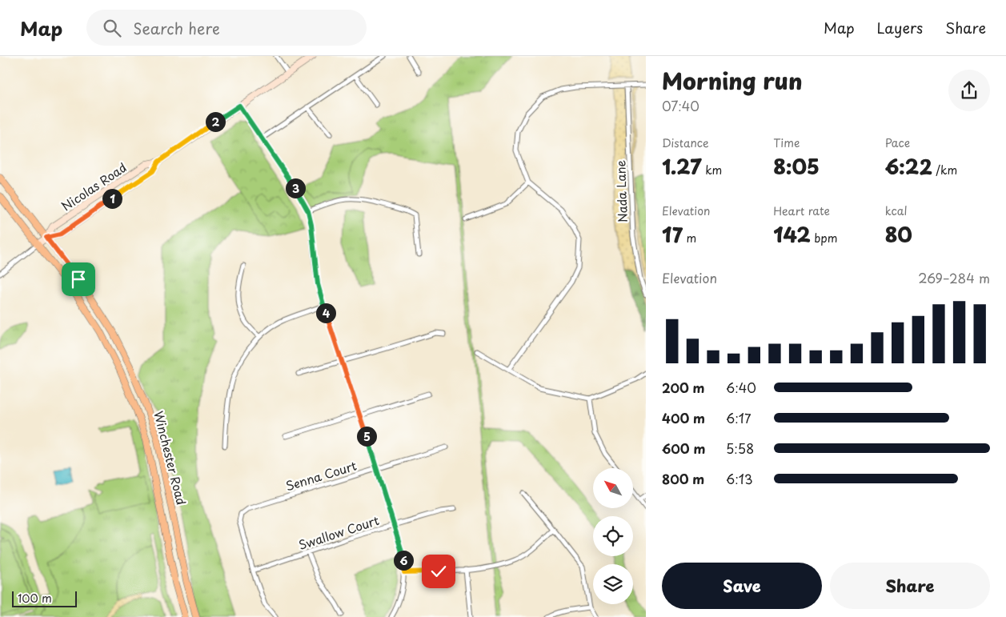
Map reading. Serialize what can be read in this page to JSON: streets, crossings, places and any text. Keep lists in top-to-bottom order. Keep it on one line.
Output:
{"streets":{"main road":["Nicolas Road","Winchester Road"],"street":["Nada Lane","Senna Court","Swallow Court"]},"crossings":[["Nicolas Road","Winchester Road"],["Senna Court","Swallow Court"]],"scale_bar":"100 m","north":"top left","page":{"header":"Map","search":"Search here","nav":["Map","Layers","Share"],"heading":["Morning run","07:40"],"pins":["2","3","1","4","5","6"],"stats":[["Distance","1.27 km"],["Time","8:05"],["Pace","6:22 /km"],["Elevation","17 m"],["Heart rate","142 bpm"],["kcal","80"]],"chart":["Elevation","269–284 m"],"list":[{"name":"200 m","note":"6:40"},{"name":"400 m","note":"6:17"},{"name":"600 m","note":"5:58"},{"name":"800 m","note":"6:13"}],"buttons":["Save","Share"],"scale":"100 m"}}
